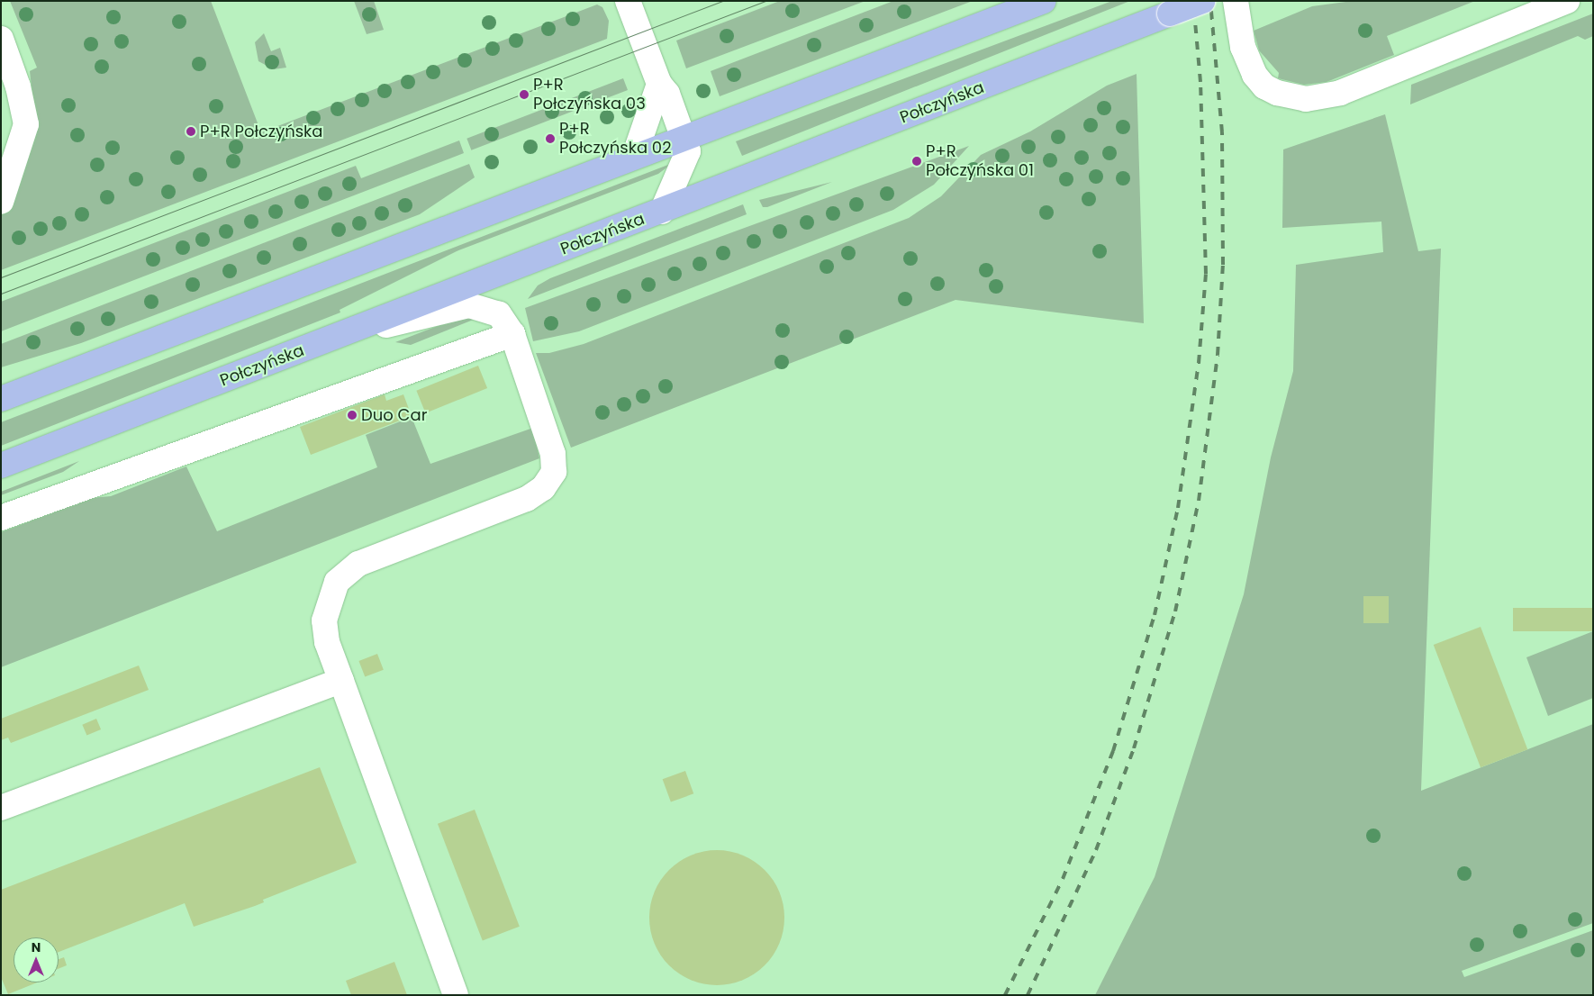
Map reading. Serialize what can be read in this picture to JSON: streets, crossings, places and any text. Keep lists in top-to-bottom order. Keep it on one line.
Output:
{"streets":{"main road":["Połczyńska"]},"places":["P+R Połczyńska 03","P+R Połczyńska","P+R Połczyńska 02","P+R Połczyńska 01","Duo Car"],"north":"top"}
